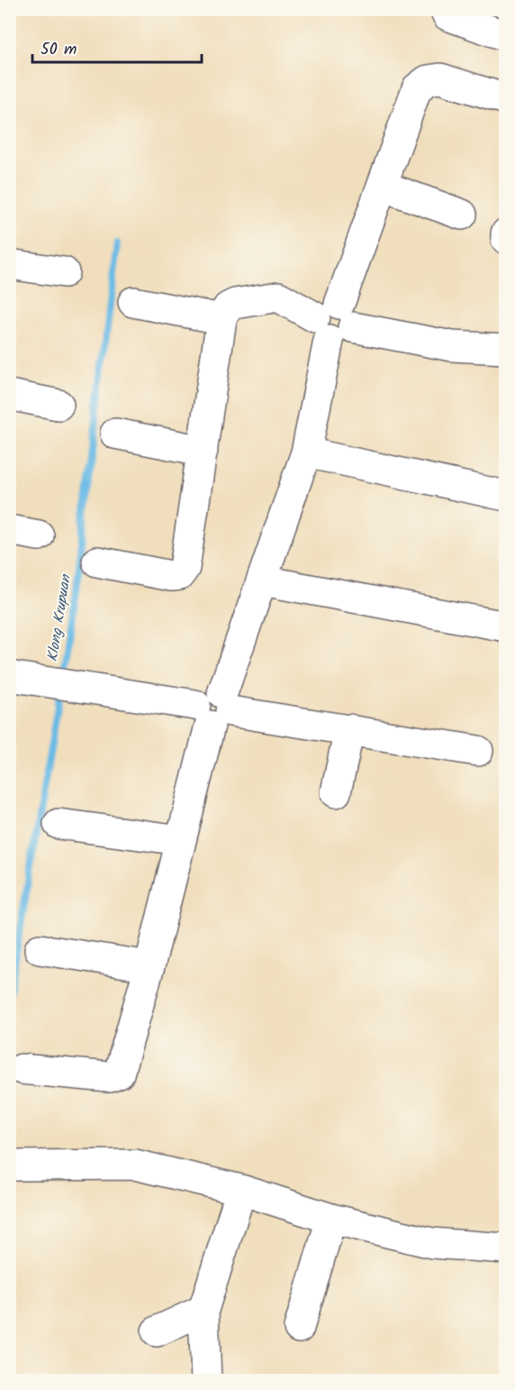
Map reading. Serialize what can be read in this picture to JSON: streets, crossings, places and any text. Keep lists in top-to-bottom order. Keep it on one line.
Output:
{"water":["Klong Krupuan"],"scale_bar":"50 m"}
